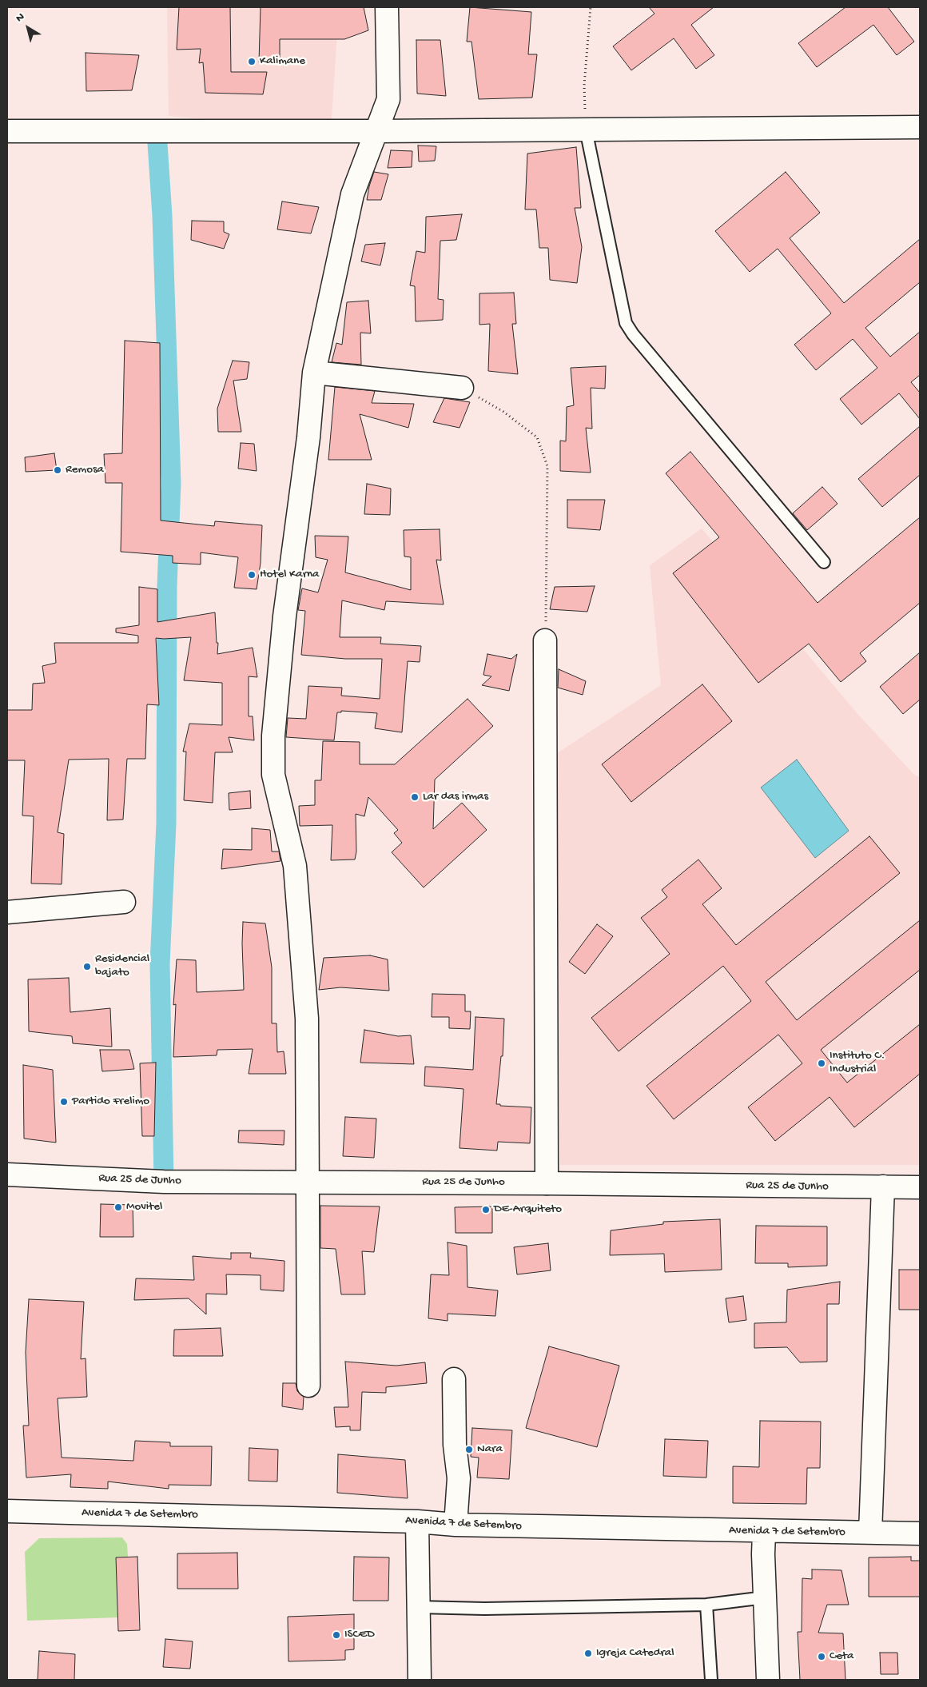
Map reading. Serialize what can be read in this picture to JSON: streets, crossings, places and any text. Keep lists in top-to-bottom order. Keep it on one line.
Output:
{"streets":{"street":["Rua 25 de Junho","Avenida 7 de Setembro"]},"places":["Kalimane","Remosa","Hotel Karna","Lar das irmas","Residencial bajato","Instituto C. Industrial","Partido Frelimo","Movitel","DE-Arquiteto","Nara","ISCED","Igreja Catedral","Ceta"],"north":"top left"}
